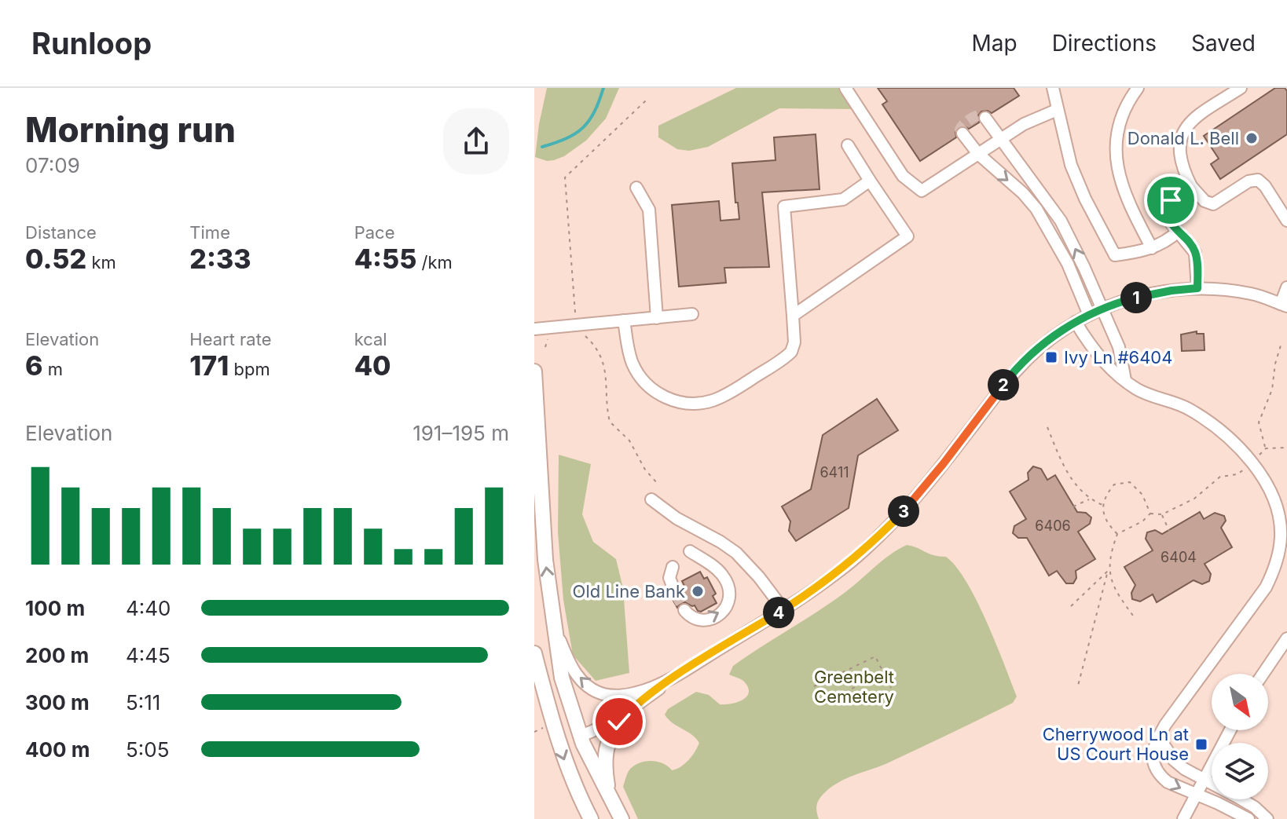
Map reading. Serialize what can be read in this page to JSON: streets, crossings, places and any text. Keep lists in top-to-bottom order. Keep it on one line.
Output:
{"parks":["Greenbelt Cemetery"],"places":{"other":["Donald L. Bell","Old Line Bank"],"transit":["Ivy Ln #6404","Cherrywood Ln at US Court House"]},"house_numbers":["6411","6406","6404"],"north":"bottom right","page":{"header":"Runloop","nav":["Map","Directions","Saved"],"heading":["Morning run","07:09"],"stats":[["Distance","0.52 km"],["Time","2:33"],["Pace","4:55 /km"],["Elevation","6 m"],["Heart rate","171 bpm"],["kcal","40"]],"pins":["1","2","3","4"],"chart":["Elevation","191–195 m"],"list":[{"name":"100 m","note":"4:40"},{"name":"200 m","note":"4:45"},{"name":"300 m","note":"5:11"},{"name":"400 m","note":"5:05"}]}}
